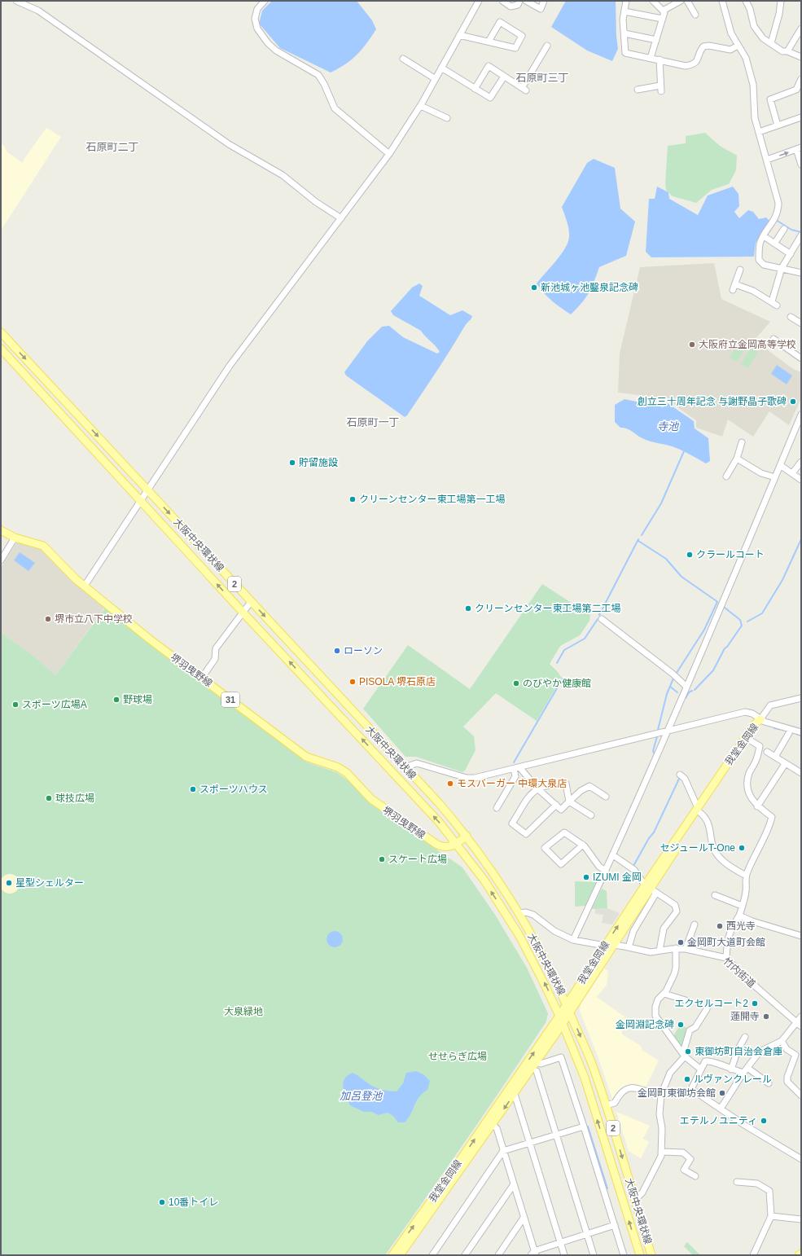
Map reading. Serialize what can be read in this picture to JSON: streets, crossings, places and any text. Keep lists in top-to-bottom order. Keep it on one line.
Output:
{"streets":{"main road":["大阪中央環状線","2","堺羽曳野線","31","我堂金岡線"],"street":["竹内街道"]},"crossings":[["大阪中央環状線","堺羽曳野線"],["大阪中央環状線","我堂金岡線"],["大阪中央環状線","竹内街道"],["我堂金岡線","竹内街道"]],"districts":["石原町三丁","石原町二丁","石原町一丁"],"water":["寺池","加呂登池"],"parks":["大泉緑地","せせらぎ広場"],"places":["新池城ヶ池鑿泉記念碑","大阪府立金岡高等学校","創立三十周年記念 与謝野晶子歌碑","貯留施設","クリーンセンター東工場第一工場","クラールコート","クリーンセンター東工場第二工場","堺市立八下中学校","ローソン","PISOLA 堺石原店","のびやか健康館","野球場","スポーツ広場A","モスバーガー 中環大泉店","スポーツハウス","球技広場","セジュールT-One","スケート広場","IZUMI 金岡","星型シェルター","西光寺","金岡町大道町会館","エクセルコート2","蓮開寺","金岡淵記念碑","東御坊町自治会倉庫","ルヴァンクレール","金岡町東御坊会館","エテルノユニティ","10番トイレ"]}
